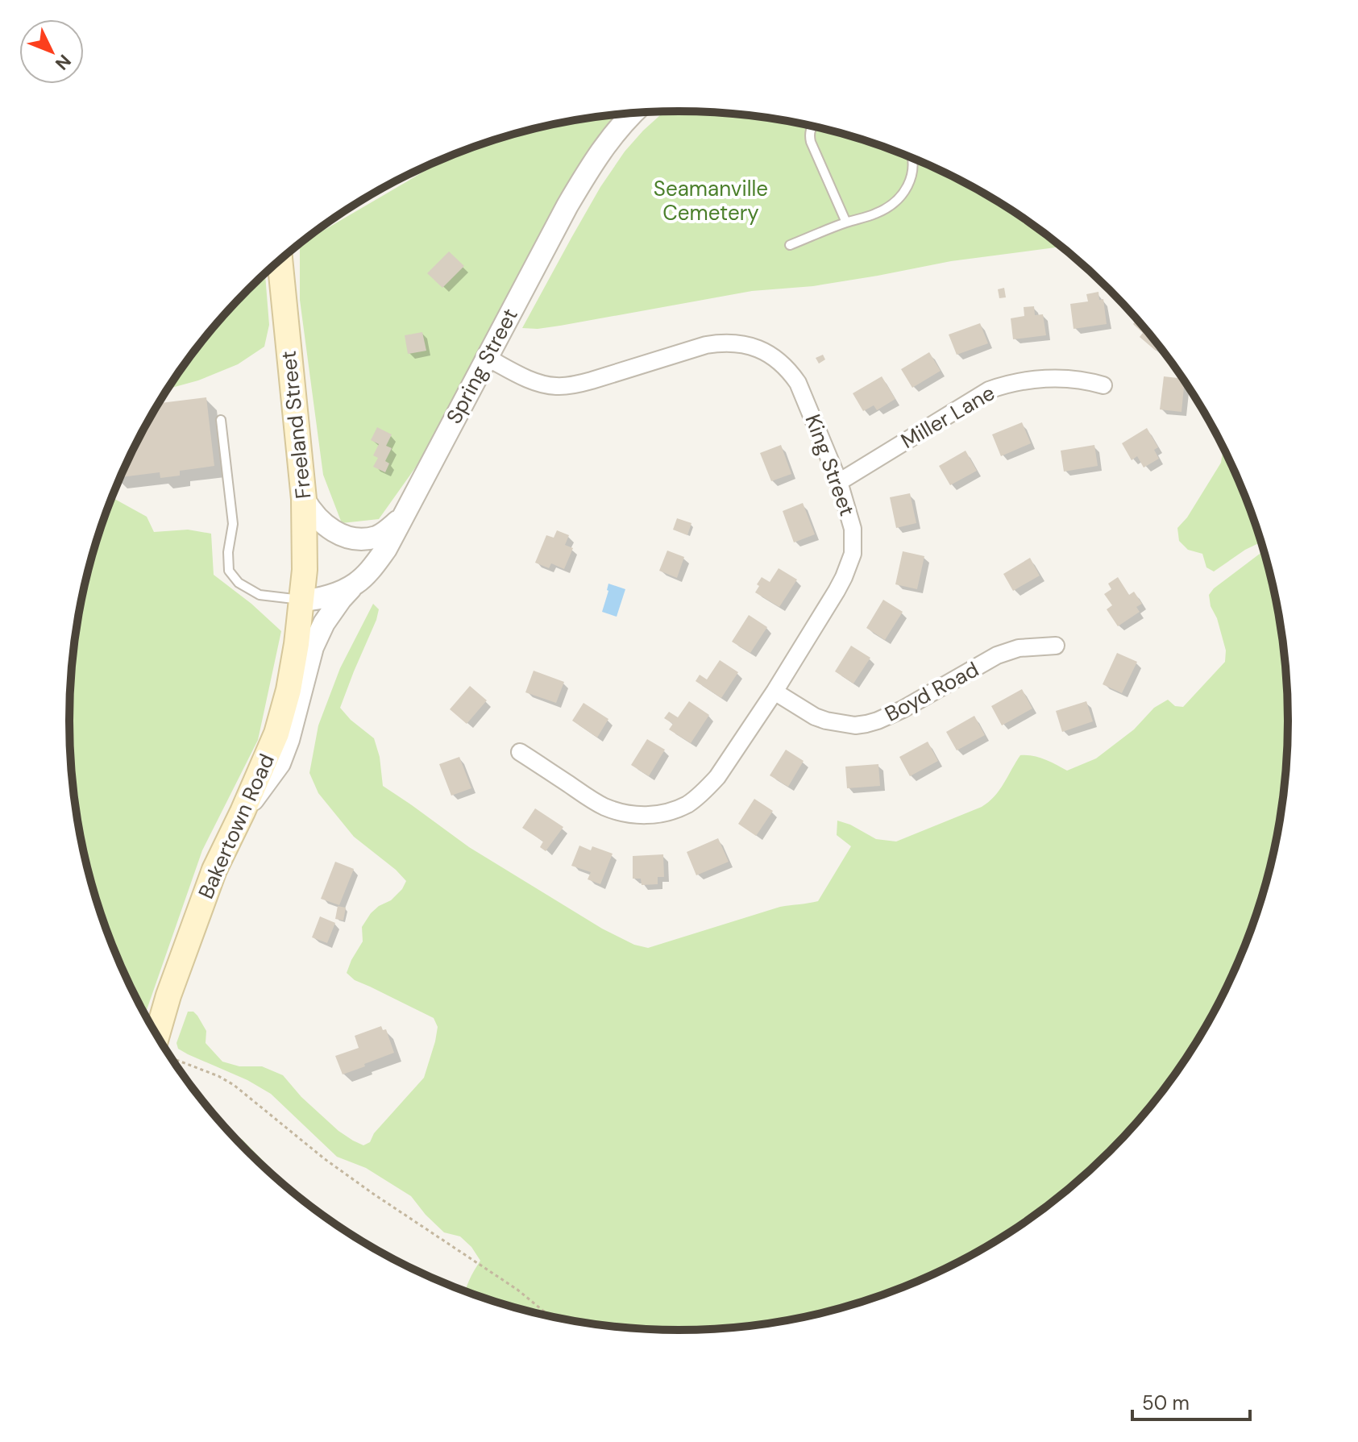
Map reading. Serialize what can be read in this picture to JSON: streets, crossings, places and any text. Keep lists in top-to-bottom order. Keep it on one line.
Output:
{"streets":{"main road":["Freeland Street","Bakertown Road"],"street":["Spring Street","Miller Lane","King Street","Boyd Road"]},"crossings":[["Spring Street","Freeland Street"],["Spring Street","King Street"],["Spring Street","Bakertown Road"],["Miller Lane","King Street"],["Freeland Street","Bakertown Road"],["King Street","Boyd Road"]],"parks":["Seamanville Cemetery"],"scale_bar":"50 m","north":"bottom right"}
